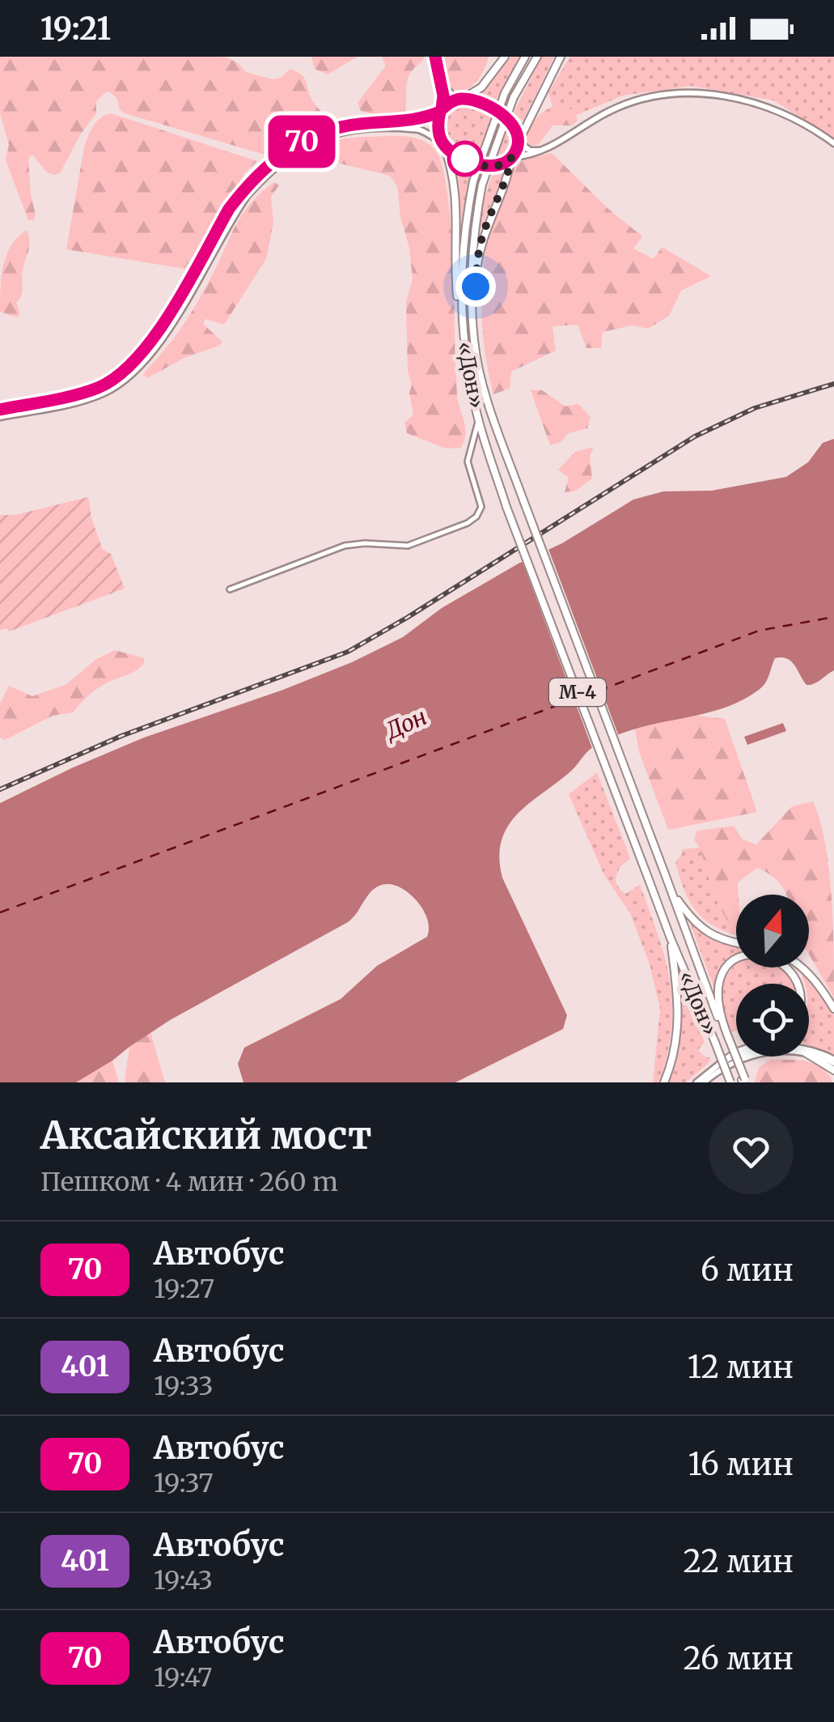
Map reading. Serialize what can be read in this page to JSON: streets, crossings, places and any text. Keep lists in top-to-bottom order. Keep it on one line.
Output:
{"streets":{"main road":["«Дон»","М-4"]},"water":["Дон"],"lines":["bus line 70"],"north":"top","page":{"status":"19:21","on_map":"70","heading":["Аксайский мост","Пешком · 4 мин · 260 m"],"list":[{"mark":"70","name":"Автобус","note":"19:27","value":"6 мин"},{"mark":"401","name":"Автобус","note":"19:33","value":"12 мин"},{"mark":"70","name":"Автобус","note":"19:37","value":"16 мин"},{"mark":"401","name":"Автобус","note":"19:43","value":"22 мин"},{"mark":"70","name":"Автобус","note":"19:47","value":"26 мин"}]}}
